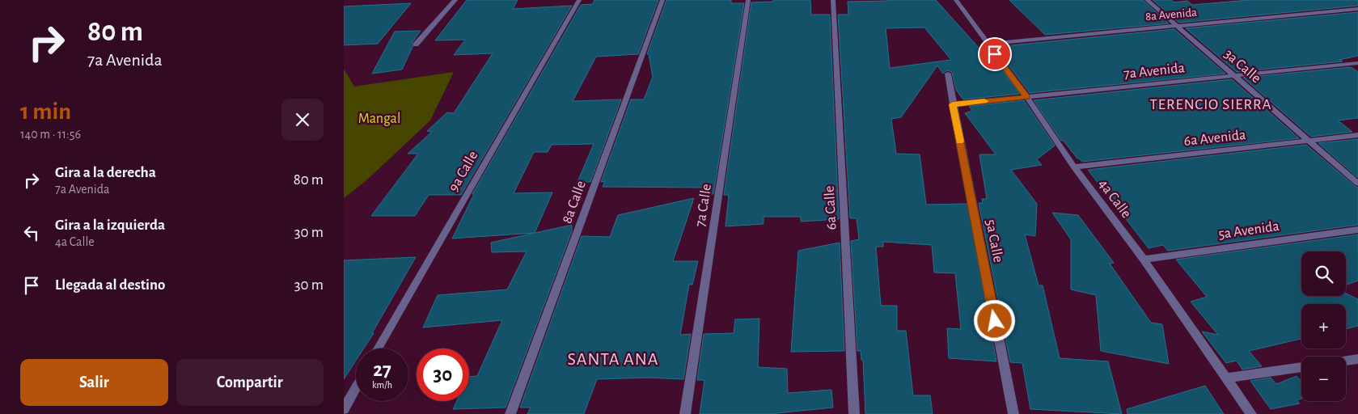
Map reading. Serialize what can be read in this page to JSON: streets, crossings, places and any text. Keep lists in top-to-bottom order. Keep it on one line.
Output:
{"streets":{"street":["8a Avenida","3a Calle","7a Avenida","6a Avenida","9a Calle","4a Calle","8a Calle","7a Calle","6a Calle","5a Avenida","5a Calle"]},"crossings":[["8a Avenida","3a Calle"],["8a Avenida","4a Calle"],["3a Calle","7a Avenida"],["3a Calle","6a Avenida"],["7a Avenida","4a Calle"],["7a Avenida","5a Calle"],["6a Avenida","4a Calle"],["4a Calle","5a Avenida"]],"districts":["TERENCIO SIERRA","SANTA ANA"],"parks":["Mangal"],"page":{"turn":["80 m","7a Avenida"],"heading":["1 min","140 m · 11:56"],"list":[{"name":"Gira a la derecha","note":"7a Avenida","value":"80 m"},{"name":"Gira a la izquierda","note":"4a Calle","value":"30 m"},{"name":"Llegada al destino","value":"30 m"}],"map_buttons":["+","−"],"speed":"27 km/h","limit":"30","buttons":["Salir","Compartir"]}}
